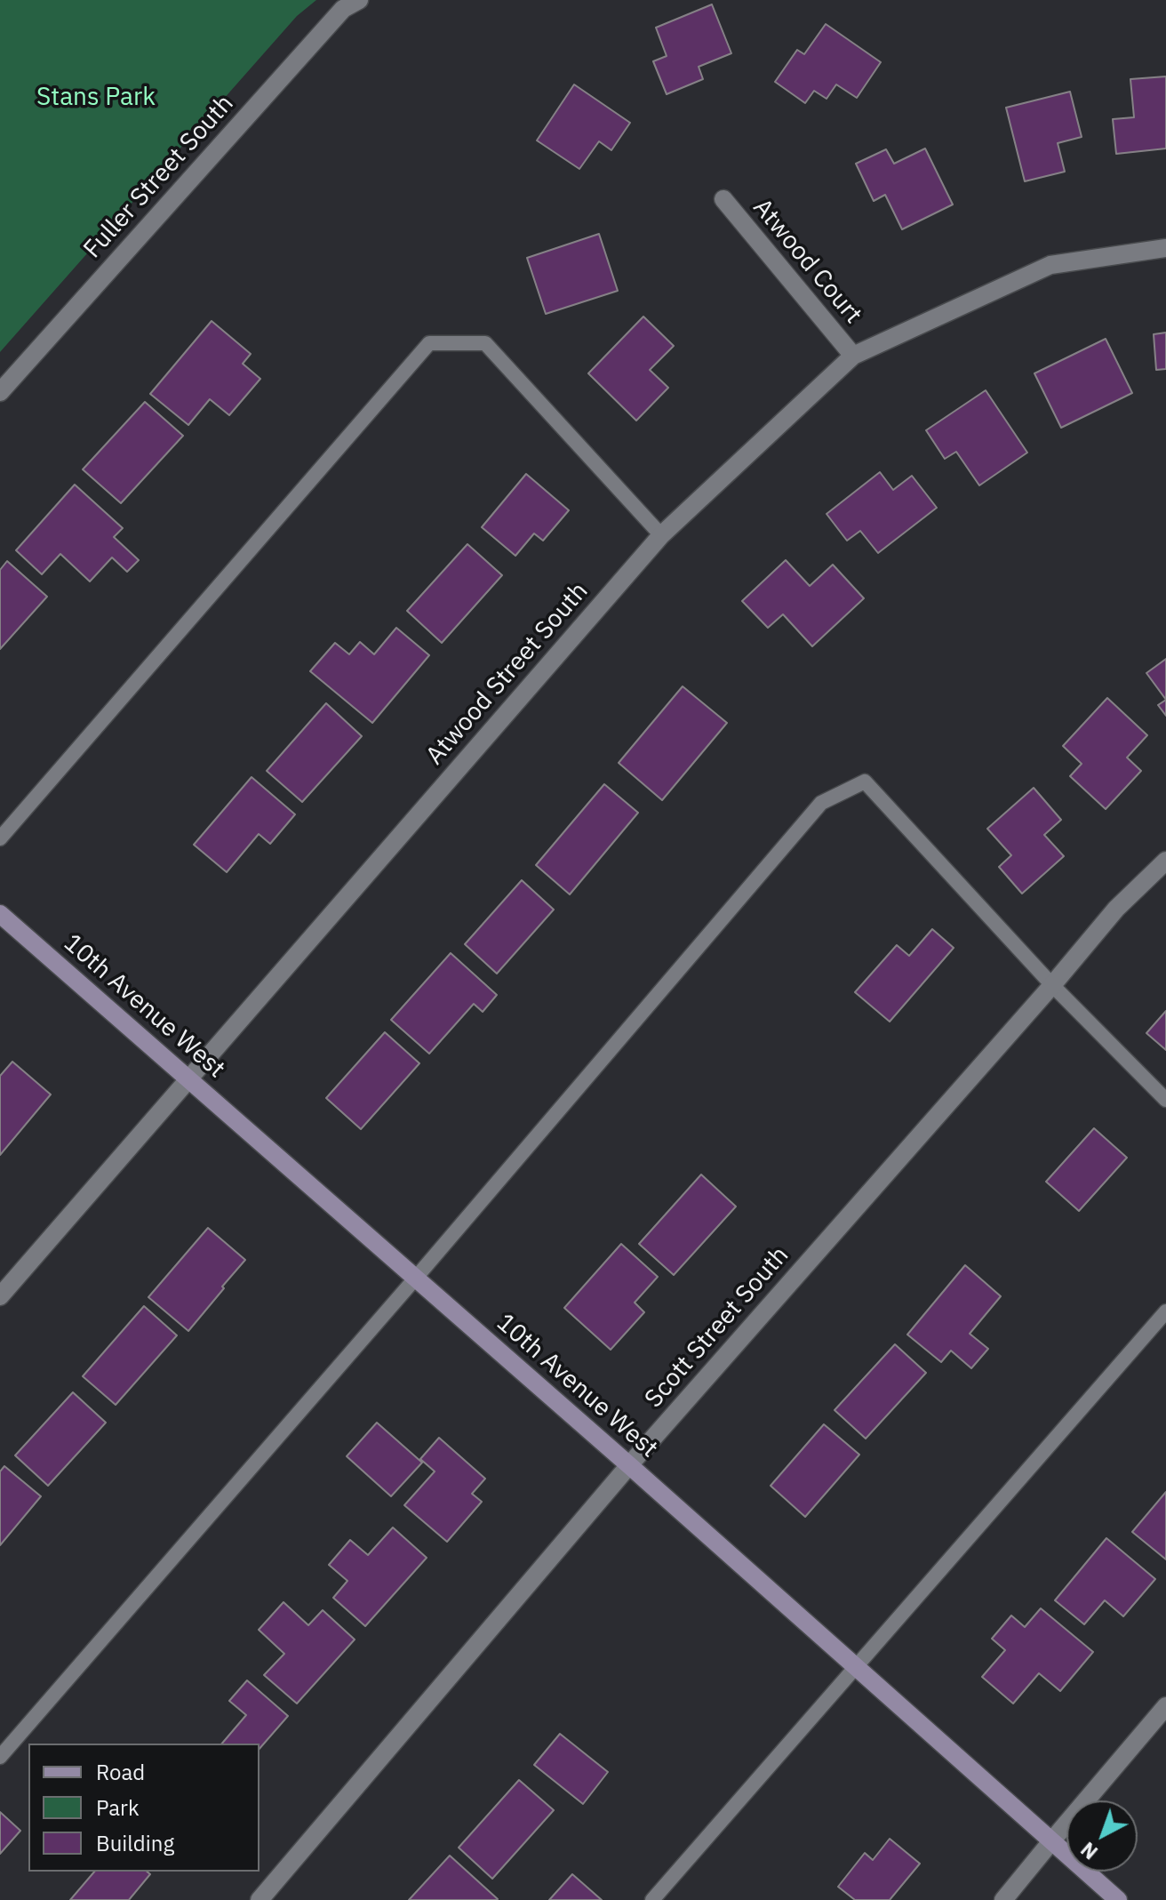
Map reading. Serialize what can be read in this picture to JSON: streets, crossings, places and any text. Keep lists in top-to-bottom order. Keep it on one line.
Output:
{"streets":{"main road":["10th Avenue West"],"street":["Fuller Street South","Atwood Court","Atwood Street South","Scott Street South"]},"crossings":[["Atwood Court","Atwood Street South"],["Atwood Street South","10th Avenue West"],["10th Avenue West","Scott Street South"]],"parks":["Stans Park"],"legend":["Road","Park","Building"],"north":"bottom left"}
